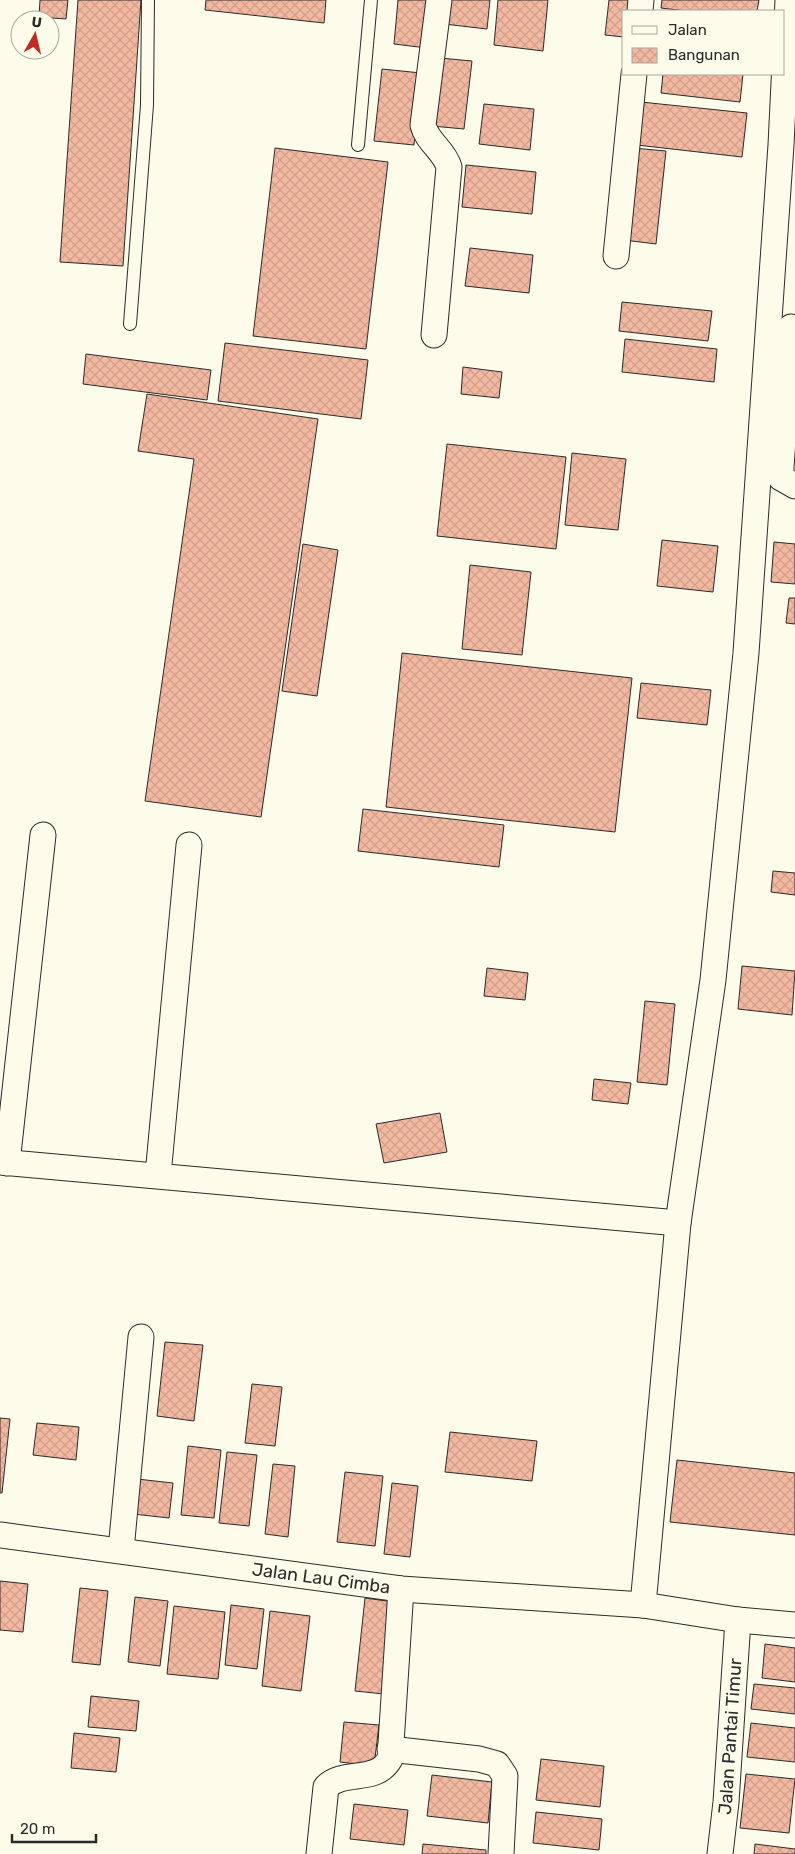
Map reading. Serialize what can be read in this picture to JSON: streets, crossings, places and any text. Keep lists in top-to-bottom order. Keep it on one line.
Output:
{"streets":{"street":["Jalan Lau Cimba","Jalan Pantai Timur"]},"crossings":[["Jalan Lau Cimba","Jalan Pantai Timur"]],"legend":["Jalan","Bangunan"],"scale_bar":"20 m","north":"top"}
